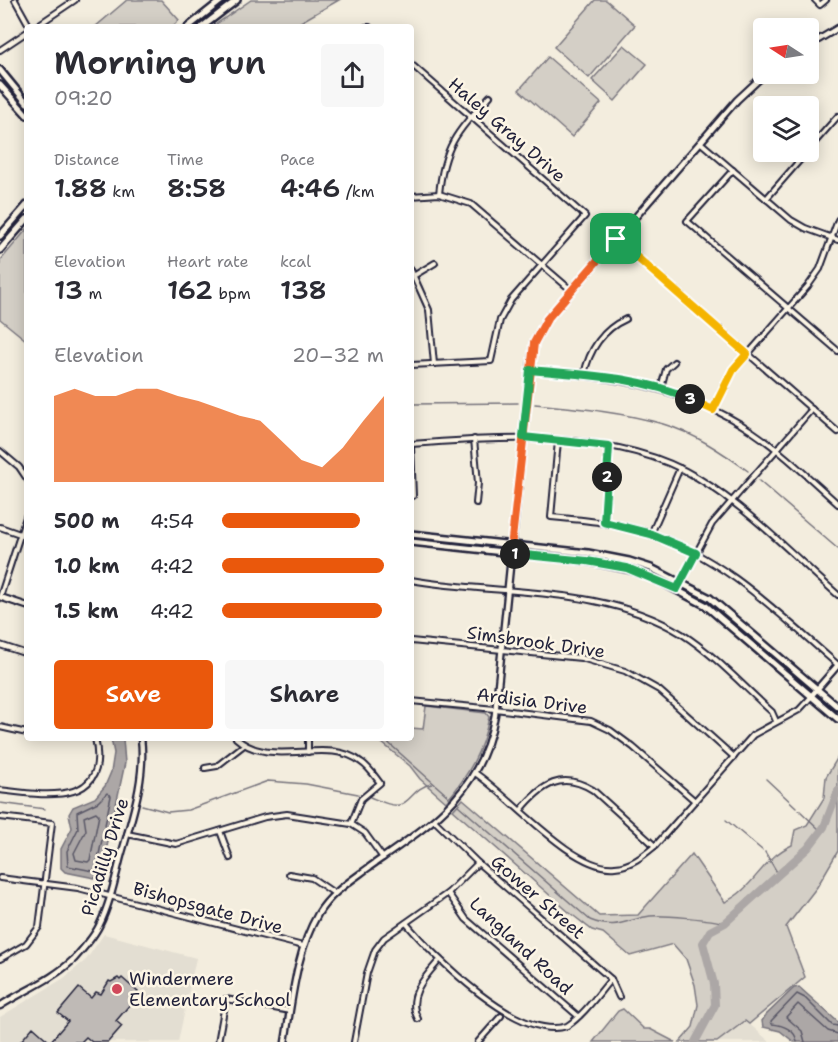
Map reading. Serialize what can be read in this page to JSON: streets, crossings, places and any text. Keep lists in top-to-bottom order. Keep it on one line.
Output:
{"streets":{"street":["Haley Gray Drive","Simsbrook Drive","Ardisia Drive","Picadilly Drive","Gower Street","Bishopsgate Drive","Langland Road"]},"crossings":[["Picadilly Drive","Bishopsgate Drive"]],"places":["Windermere Elementary School"],"north":"left","page":{"heading":["Morning run","09:20"],"stats":[["Distance","1.88 km"],["Time","8:58"],["Pace","4:46 /km"],["Elevation","13 m"],["Heart rate","162 bpm"],["kcal","138"]],"chart":["Elevation","20–32 m"],"pins":["3","2","1"],"list":[{"name":"500 m","note":"4:54"},{"name":"1.0 km","note":"4:42"},{"name":"1.5 km","note":"4:42"}],"buttons":["Save","Share"]}}
